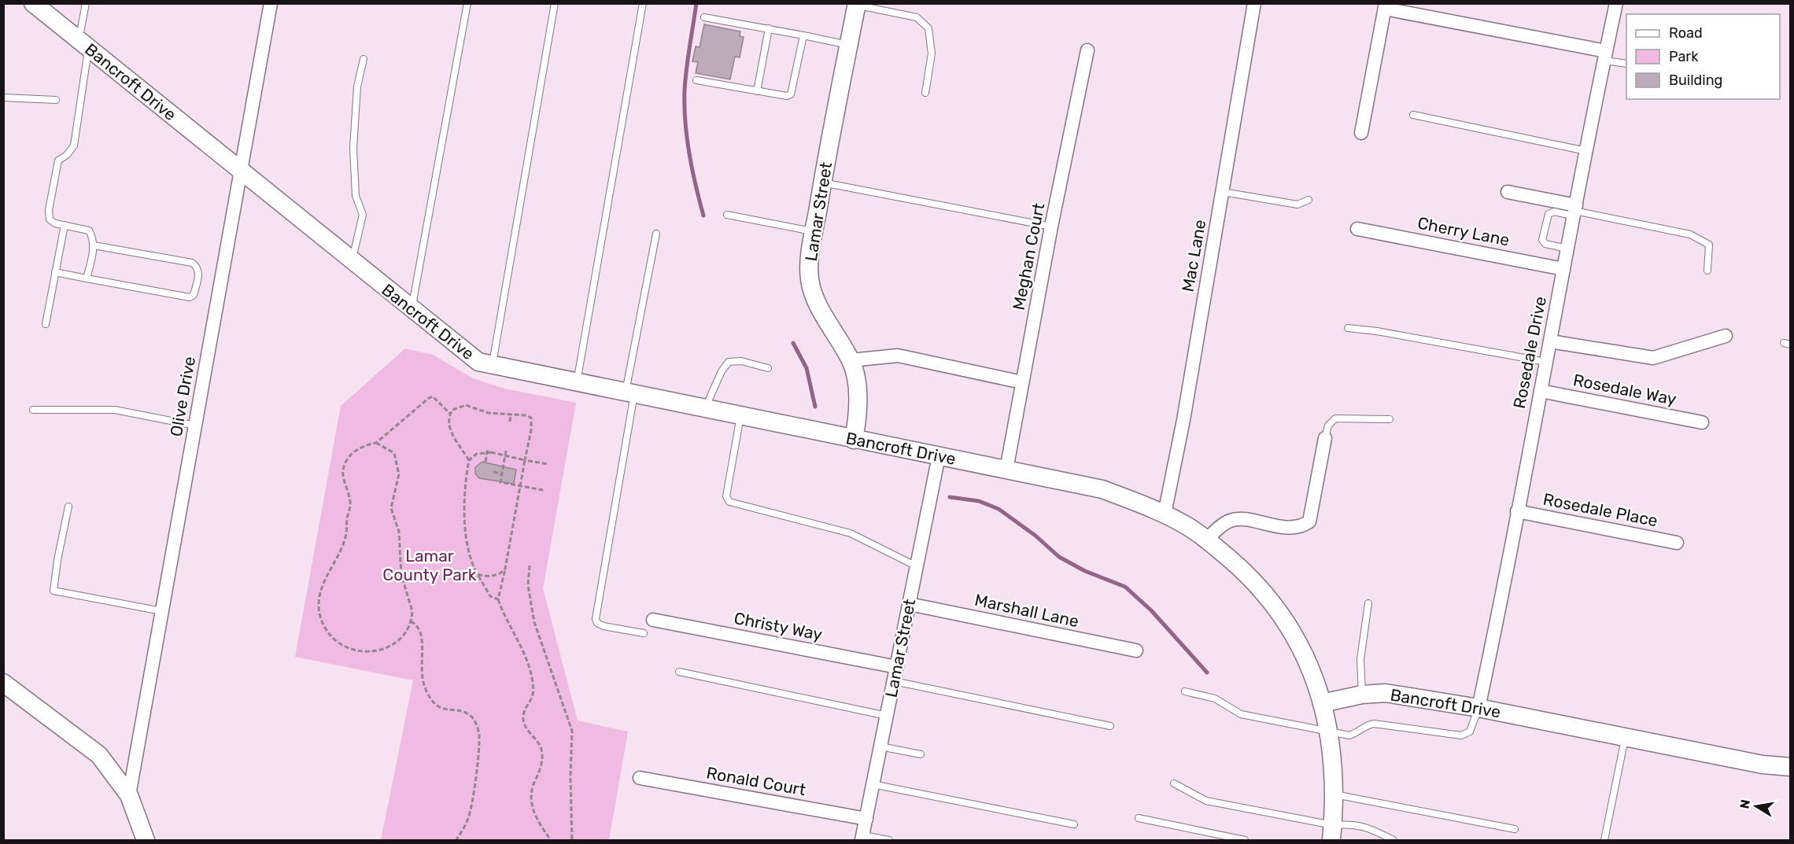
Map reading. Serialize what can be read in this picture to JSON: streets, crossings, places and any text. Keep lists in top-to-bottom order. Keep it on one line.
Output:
{"streets":{"main road":["Bancroft Drive","Lamar Street"],"street":["Cherry Lane","Mac Lane","Meghan Court","Rosedale Drive","Rosedale Way","Olive Drive","Rosedale Place","Marshall Lane","Christy Way","Ronald Court"]},"crossings":[["Bancroft Drive","Lamar Street"],["Bancroft Drive","Mac Lane"],["Bancroft Drive","Meghan Court"],["Bancroft Drive","Rosedale Drive"],["Bancroft Drive","Olive Drive"],["Lamar Street","Marshall Lane"],["Lamar Street","Christy Way"],["Lamar Street","Ronald Court"],["Cherry Lane","Rosedale Drive"],["Rosedale Drive","Rosedale Way"],["Rosedale Drive","Rosedale Place"]],"parks":["Lamar County Park"],"legend":["Road","Park","Building"],"north":"left"}
